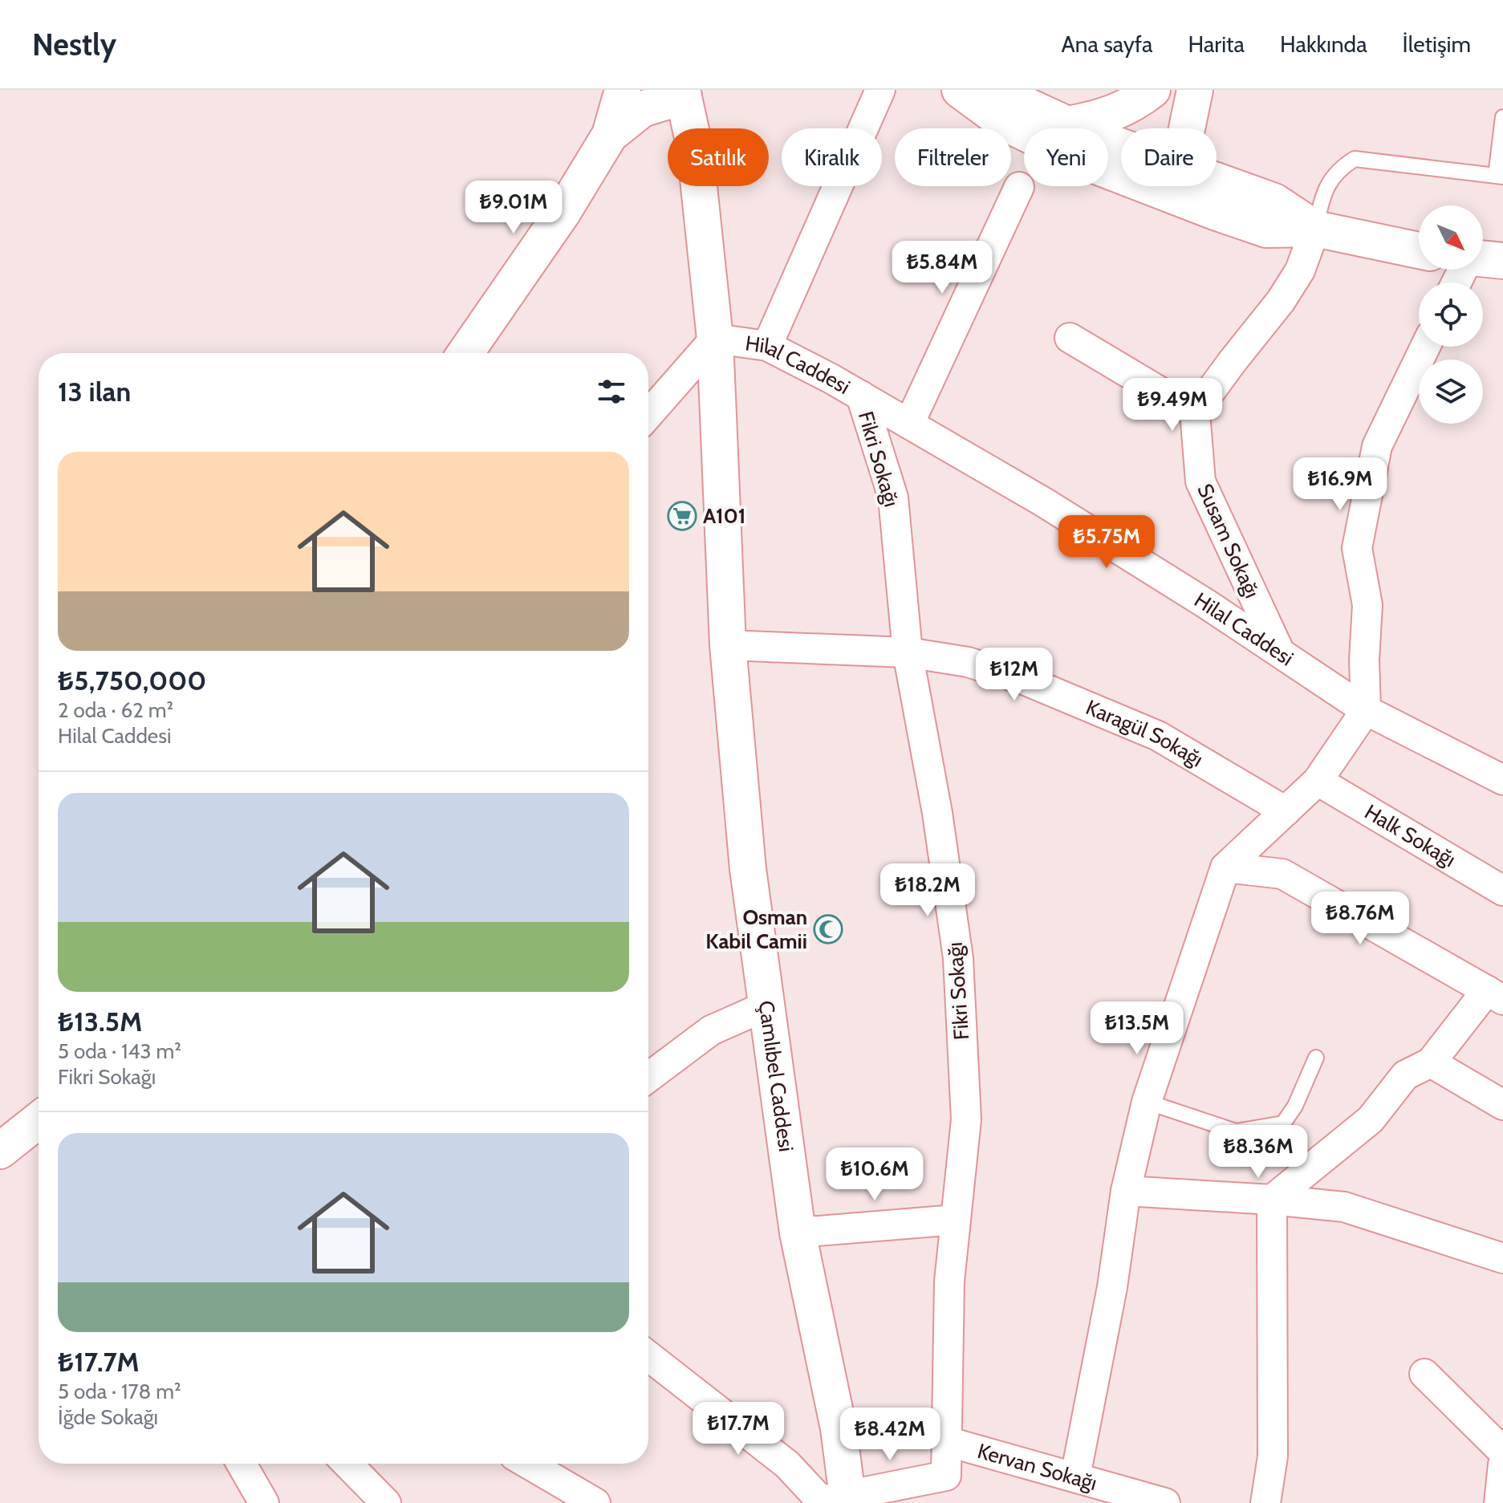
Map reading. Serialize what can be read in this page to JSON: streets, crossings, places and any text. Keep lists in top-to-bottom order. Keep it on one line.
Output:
{"streets":{"street":["Hilal Caddesi","Fikri Sokağı","Susam Sokağı","Karagül Sokağı","Halk Sokağı","Çamlıbel Caddesi","Kervan Sokağı"]},"crossings":[["Hilal Caddesi","Fikri Sokağı"],["Hilal Caddesi","Susam Sokağı"],["Hilal Caddesi","Çamlıbel Caddesi"],["Fikri Sokağı","Karagül Sokağı"],["Fikri Sokağı","Kervan Sokağı"],["Karagül Sokağı","Çamlıbel Caddesi"]],"places":{"supermarket":["A101"],"mosque":["Osman Kabil Camii"]},"north":"bottom right","page":{"header":"Nestly","nav":["Ana sayfa","Harita","Hakkında","İletişim"],"chip":["Satılık","Kiralık","Filtreler","Yeni","Daire"],"price":["₺9.01M","₺5.84M","₺9.49M","₺16.9M","₺5.75M","₺12M","₺18.2M","₺8.76M","₺13.5M","₺8.36M","₺10.6M","₺17.7M","₺8.42M"],"heading":"13 ilan","list":[{"name":"₺5,750,000","note":"2 oda · 62 m² · Hilal Caddesi"},{"name":"₺13.5M","note":"5 oda · 143 m² · Fikri Sokağı"},{"name":"₺17.7M","note":"5 oda · 178 m² · İğde Sokağı"}]}}
